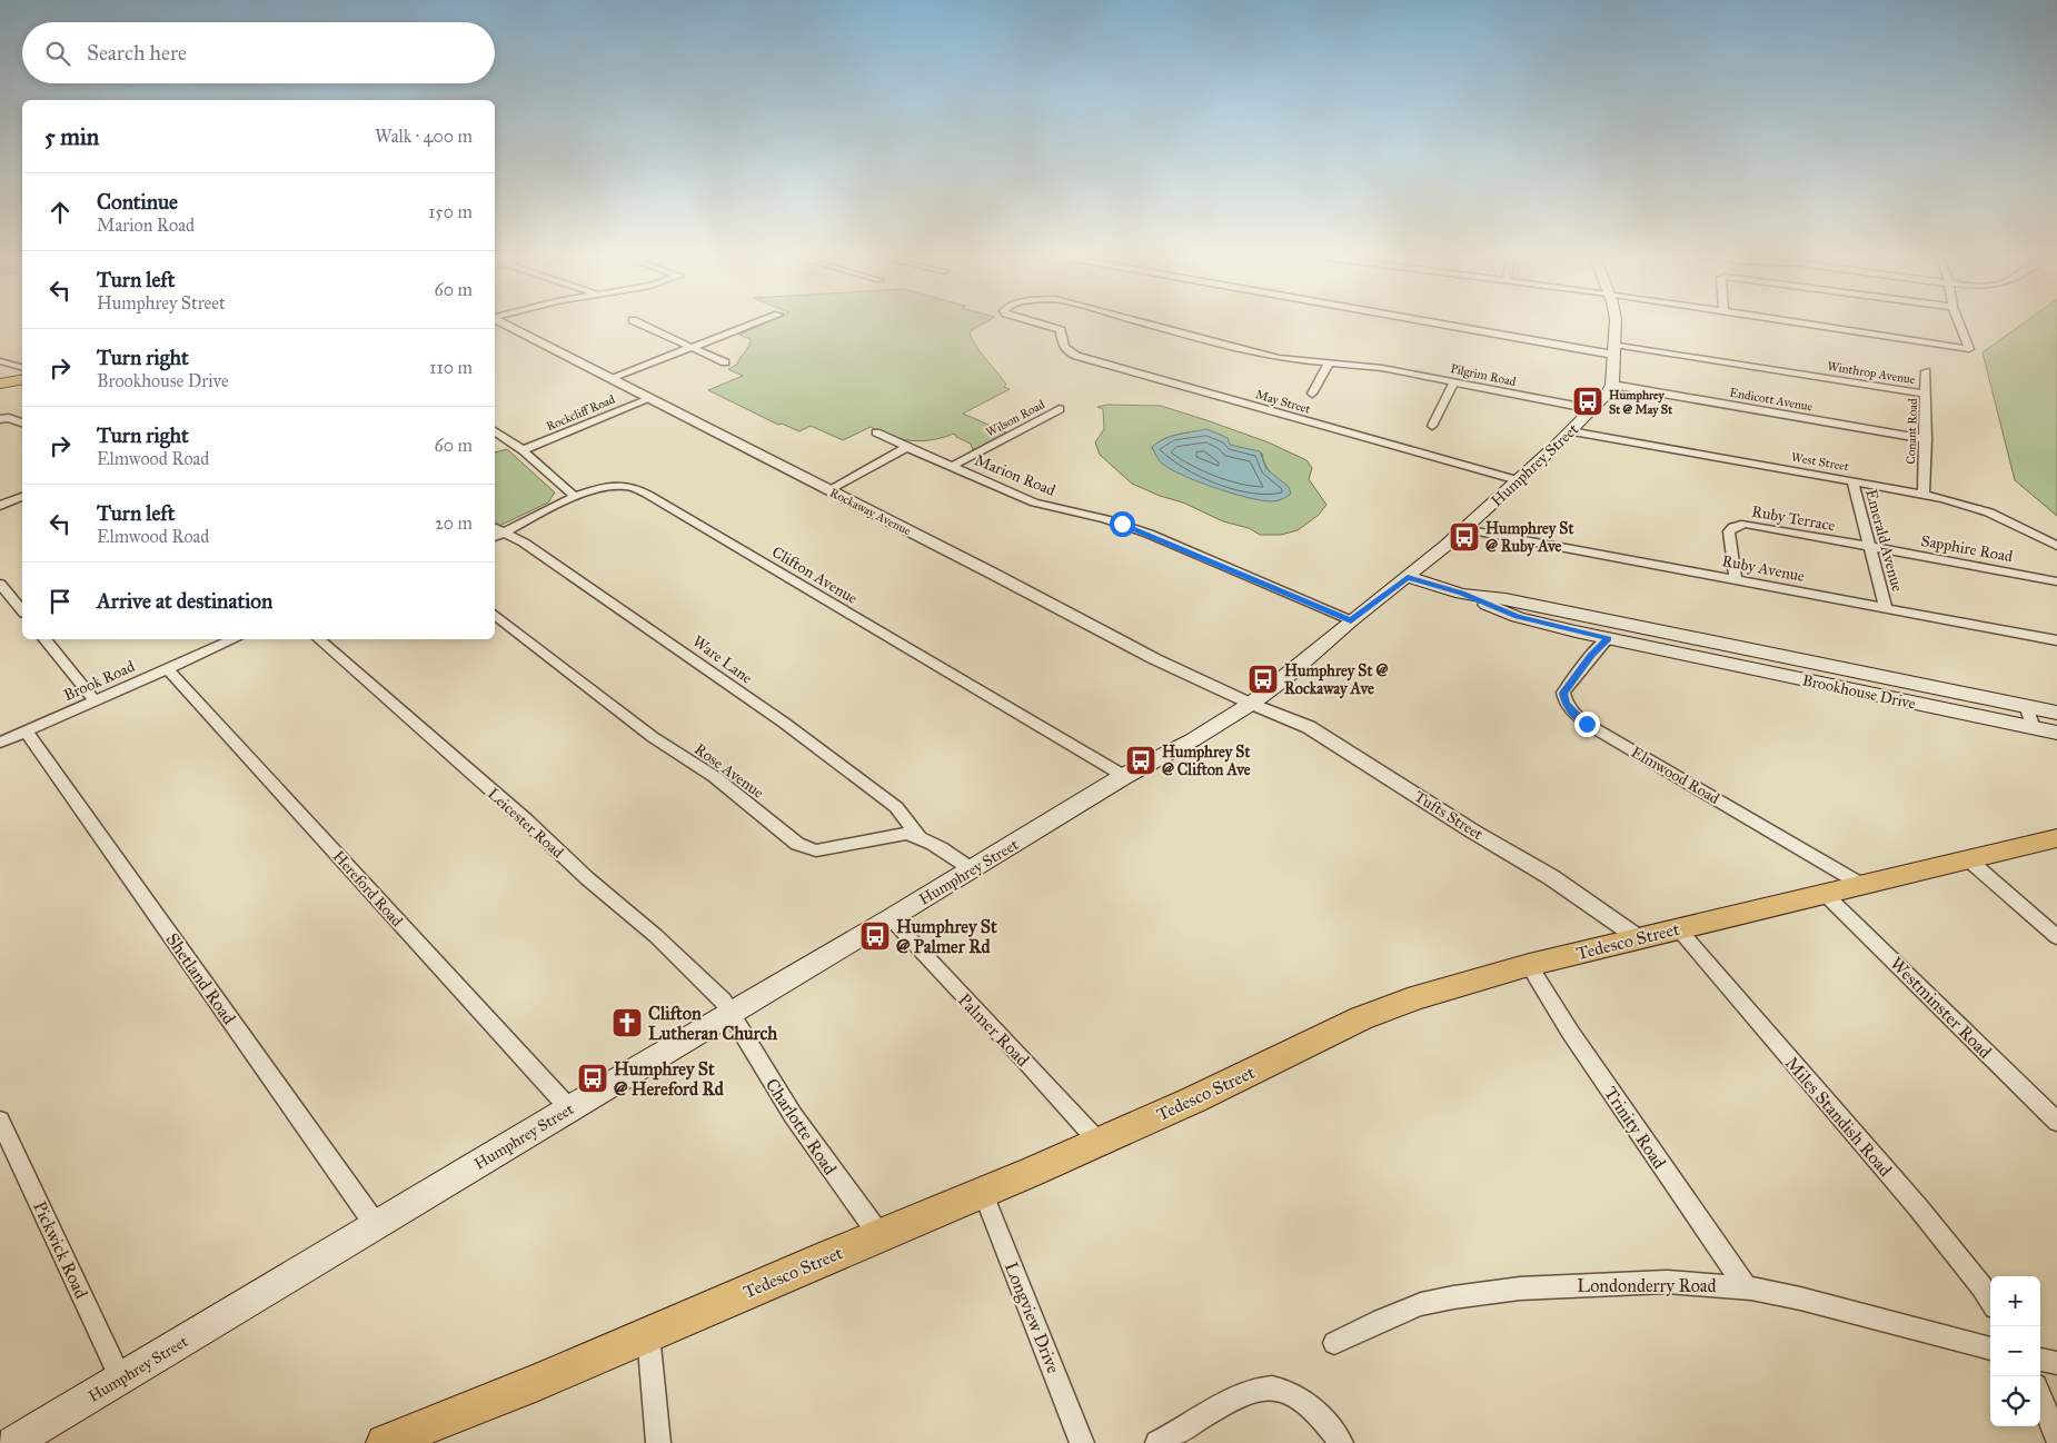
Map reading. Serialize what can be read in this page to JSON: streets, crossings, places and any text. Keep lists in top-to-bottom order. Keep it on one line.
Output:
{"streets":{"main road":["Humphrey Street","Brookhouse Drive","Tedesco Street"],"street":["Winthrop Avenue","Pilgrim Road","Endicott Avenue","May Street","Rockcliff Road","Wilson Road","Conant Road","West Street","Marion Road","Rockaway Avenue","Ruby Terrace","Emerald Avenue","Sapphire Road","Ruby Avenue","Clifton Avenue","Ware Lane","Brook Road","Rose Avenue","Elmwood Road","Tufts Street","Leicester Road","Hereford Road","Shetland Road","Westminster Road","Palmer Road","Miles Standish Road","Charlotte Road","Trinity Road","Pickwick Road","Londonderry Road","Longview Drive"]},"crossings":[["Winthrop Avenue","Conant Road"],["Pilgrim Road","May Street"],["Pilgrim Road","Humphrey Street"],["Endicott Avenue","Conant Road"],["Endicott Avenue","Humphrey Street"],["May Street","Humphrey Street"],["Rockcliff Road","Rockaway Avenue"],["Wilson Road","Marion Road"],["Conant Road","West Street"],["West Street","Humphrey Street"],["West Street","Emerald Avenue"],["Humphrey Street","Marion Road"],["Humphrey Street","Rockaway Avenue"],["Humphrey Street","Ruby Avenue"],["Humphrey Street","Clifton Avenue"],["Humphrey Street","Brookhouse Drive"],["Humphrey Street","Rose Avenue"],["Humphrey Street","Tufts Street"],["Humphrey Street","Leicester Road"],["Humphrey Street","Hereford Road"],["Humphrey Street","Shetland Road"],["Humphrey Street","Palmer Road"],["Humphrey Street","Charlotte Road"],["Humphrey Street","Pickwick Road"],["Rockaway Avenue","Tufts Street"],["Ruby Terrace","Emerald Avenue"],["Ruby Terrace","Sapphire Road"],["Ruby Terrace","Ruby Avenue"],["Emerald Avenue","Sapphire Road"],["Emerald Avenue","Ruby Avenue"],["Ware Lane","Rose Avenue"],["Brook Road","Hereford Road"],["Brook Road","Shetland Road"],["Brookhouse Drive","Elmwood Road"],["Elmwood Road","Tedesco Street"],["Tufts Street","Tedesco Street"],["Leicester Road","Charlotte Road"],["Tedesco Street","Westminster Road"],["Tedesco Street","Palmer Road"],["Tedesco Street","Miles Standish Road"],["Tedesco Street","Charlotte Road"],["Tedesco Street","Trinity Road"],["Tedesco Street","Longview Drive"],["Trinity Road","Londonderry Road"]],"places":{"bus stop":["Humphrey St @ May St","Humphrey St @ Ruby Ave","Humphrey St @ Rockaway Ave","Humphrey St @ Clifton Ave","Humphrey St @ Palmer Rd","Humphrey St @ Hereford Rd"],"church":["Clifton Lutheran Church"]},"page":{"search":"Search here","heading":["5 min","Walk · 400 m"],"list":[["Continue","Marion Road","150 m"],["Turn left","Humphrey Street","60 m"],["Turn right","Brookhouse Drive","110 m"],["Turn right","Elmwood Road","60 m"],["Turn left","Elmwood Road","20 m"],"Arrive at destination"],"map_buttons":["+","−"]}}
